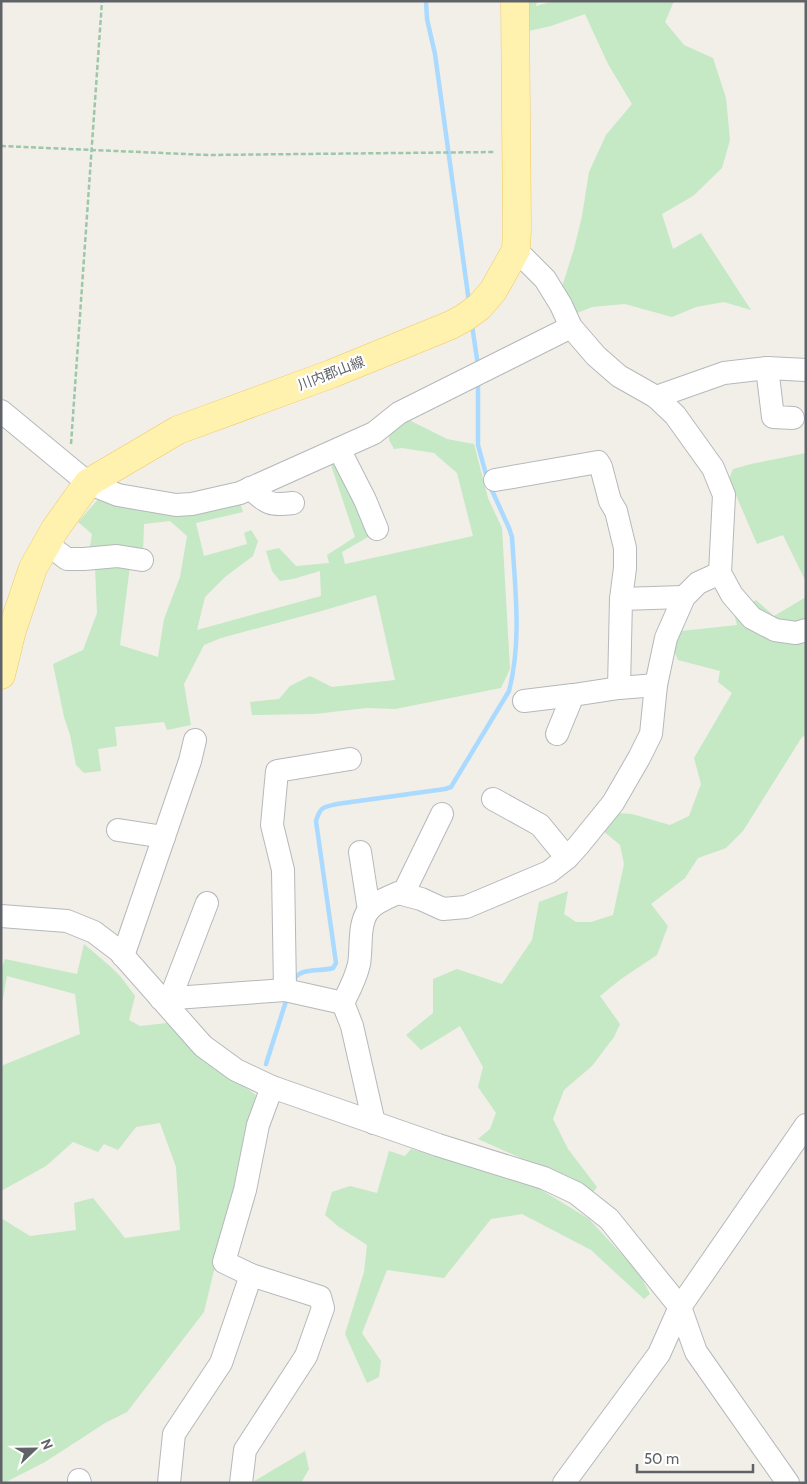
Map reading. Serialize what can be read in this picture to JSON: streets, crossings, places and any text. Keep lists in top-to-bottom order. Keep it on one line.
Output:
{"streets":{"main road":["川内郡山線"]},"scale_bar":"50 m","north":"right"}
